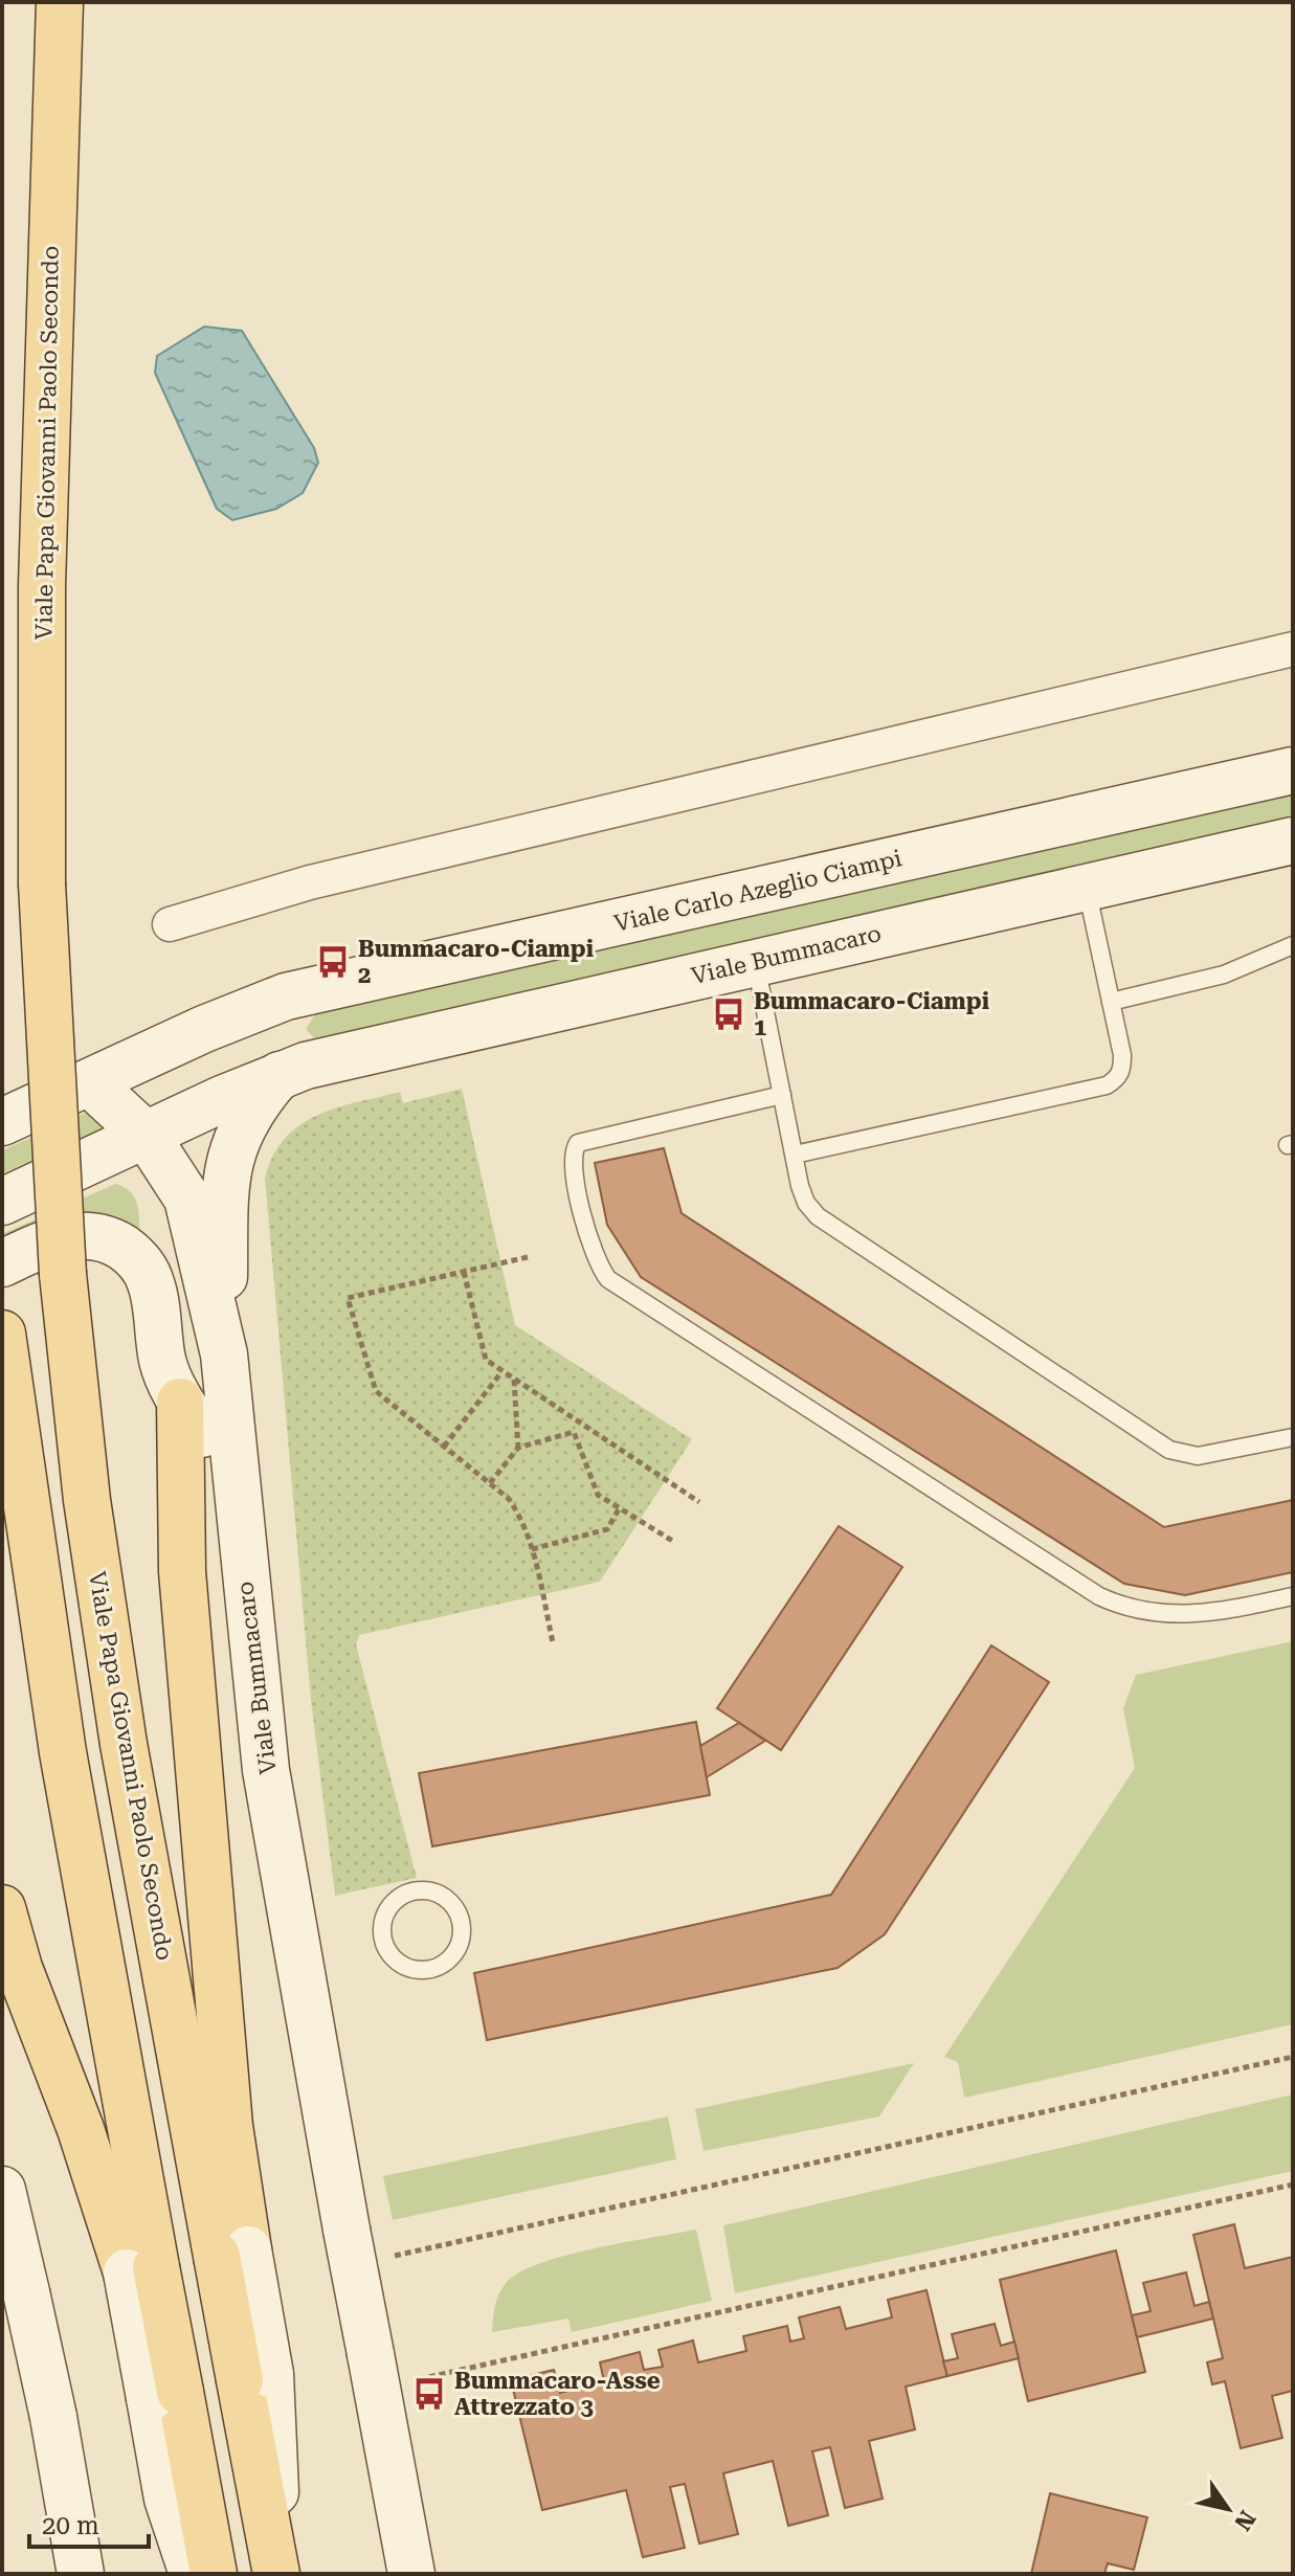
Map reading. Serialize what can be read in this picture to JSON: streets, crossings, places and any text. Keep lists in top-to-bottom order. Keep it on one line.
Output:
{"streets":{"main road":["Viale Papa Giovanni Paolo Secondo","Viale Carlo Azeglio Ciampi","Viale Bummacaro"]},"crossings":[["Viale Carlo Azeglio Ciampi","Viale Bummacaro"]],"places":{"bus stop":["Bummacaro-Ciampi 2","Bummacaro-Ciampi 1","Bummacaro-Asse Attrezzato 3"]},"scale_bar":"20 m","north":"bottom right"}
